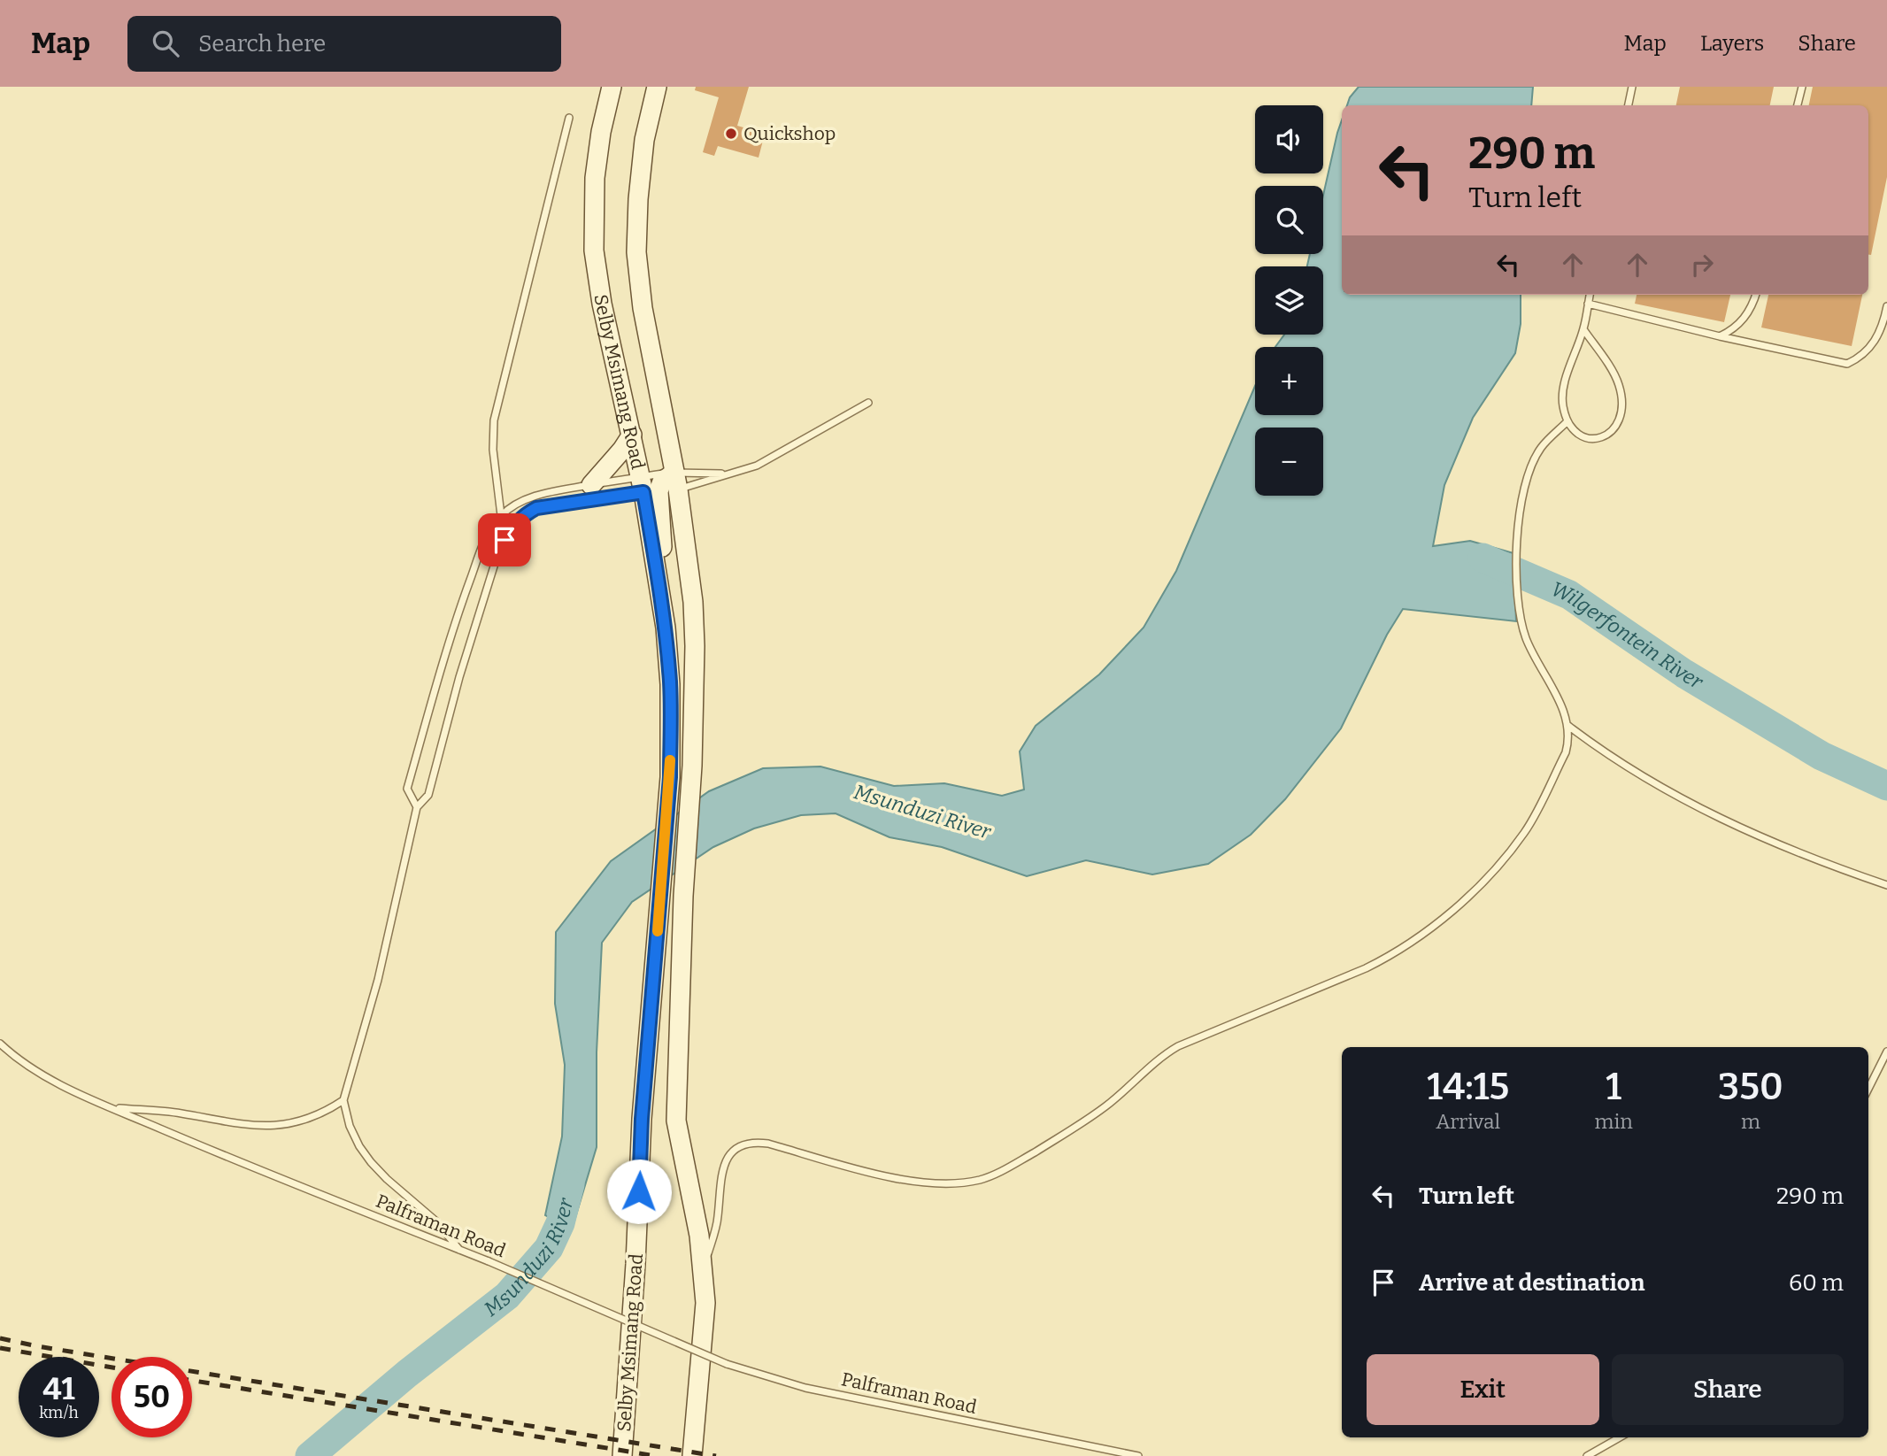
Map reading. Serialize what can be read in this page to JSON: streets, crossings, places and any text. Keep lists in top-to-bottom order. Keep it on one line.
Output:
{"streets":{"main road":["Selby Msimang Road"],"lane":["Palframan Road"]},"water":["Wilgerfontein River","Msunduzi River"],"places":["Quickshop"],"page":{"header":"Map","search":"Search here","nav":["Map","Layers","Share"],"map_buttons":["+","−"],"turn":["290 m","Turn left"],"eta":["14:15","Arrival","1","min","350","m"],"list":[{"name":"Turn left","value":"290 m"},{"name":"Arrive at destination","value":"60 m"}],"buttons":["Exit","Share"],"speed":"41 km/h","limit":"50"}}
